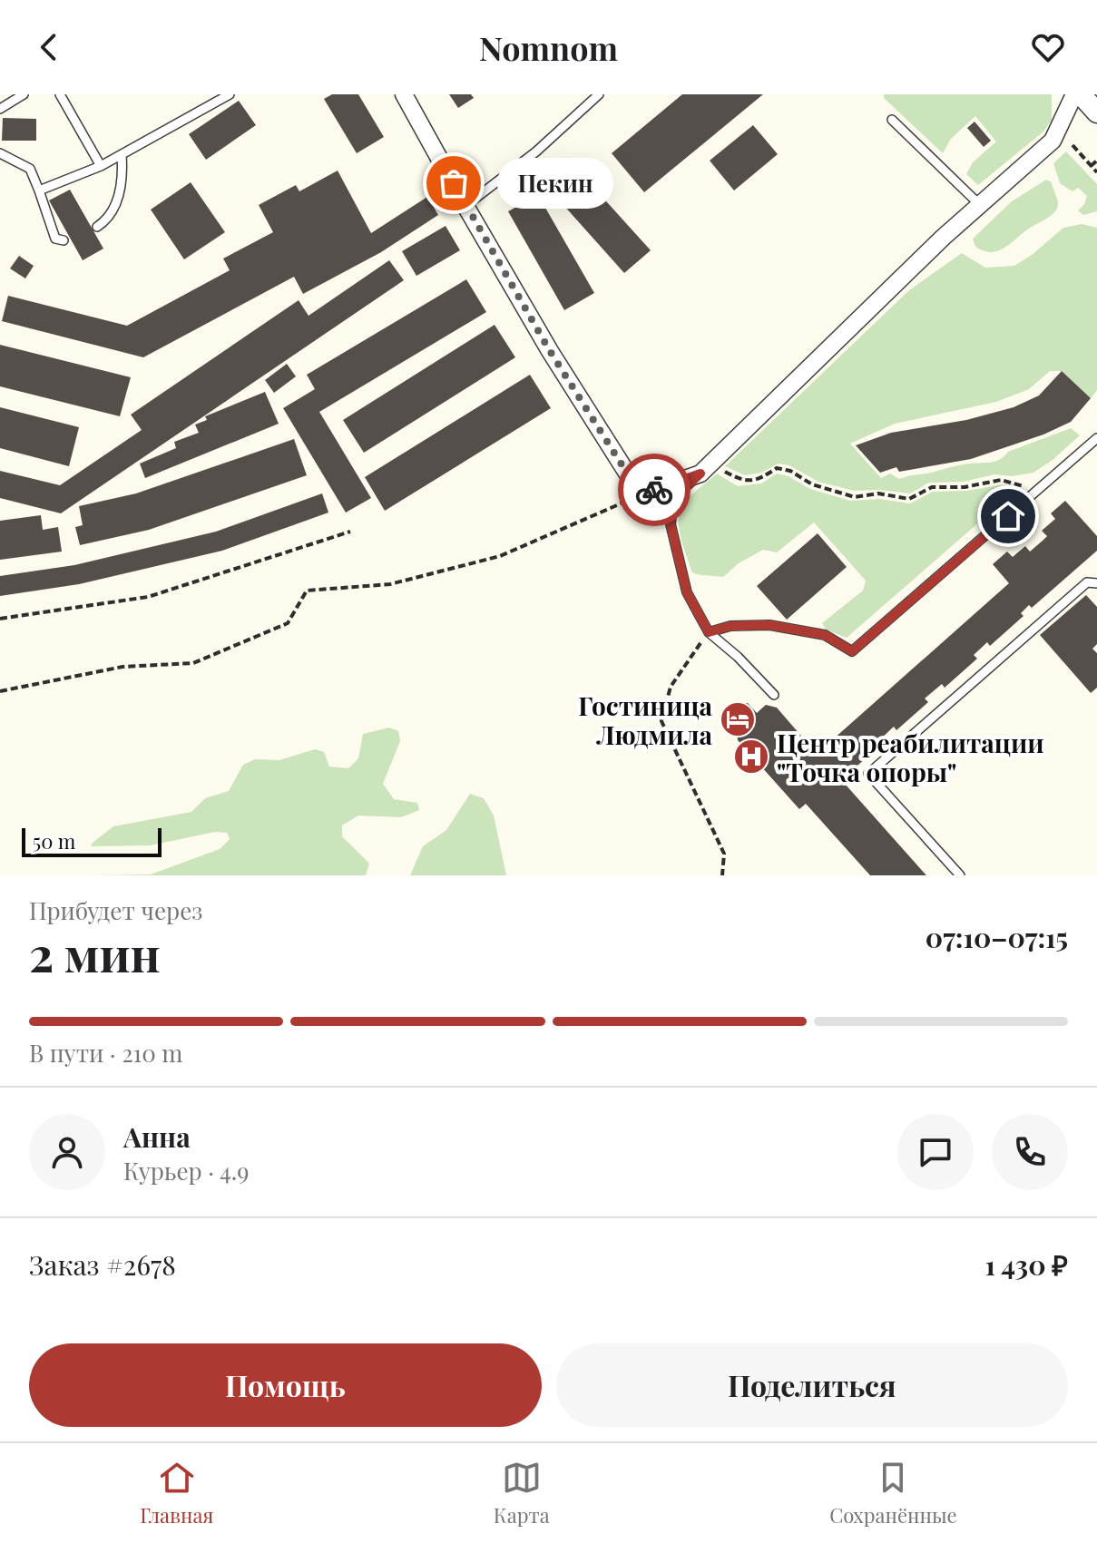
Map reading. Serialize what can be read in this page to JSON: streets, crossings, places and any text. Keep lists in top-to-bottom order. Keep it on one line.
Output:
{"places":{"other":["Пекин"],"hotel":["Гостиница Людмила"],"hospital":["Центр реабилитации \"Точка опоры\""]},"scale_bar":"50 m","page":{"header":"Nomnom","bubble":"Пекин","scale":"50 m","heading":["2 мин","Прибудет через","07:10–07:15"],"panel":["Анна","Курьер · 4.9","Заказ #2678","1 430 ₽"],"bar":"В пути · 210 m","buttons":["Помощь","Поделиться"],"tabs":["Главная","Карта","Сохранённые"]}}
